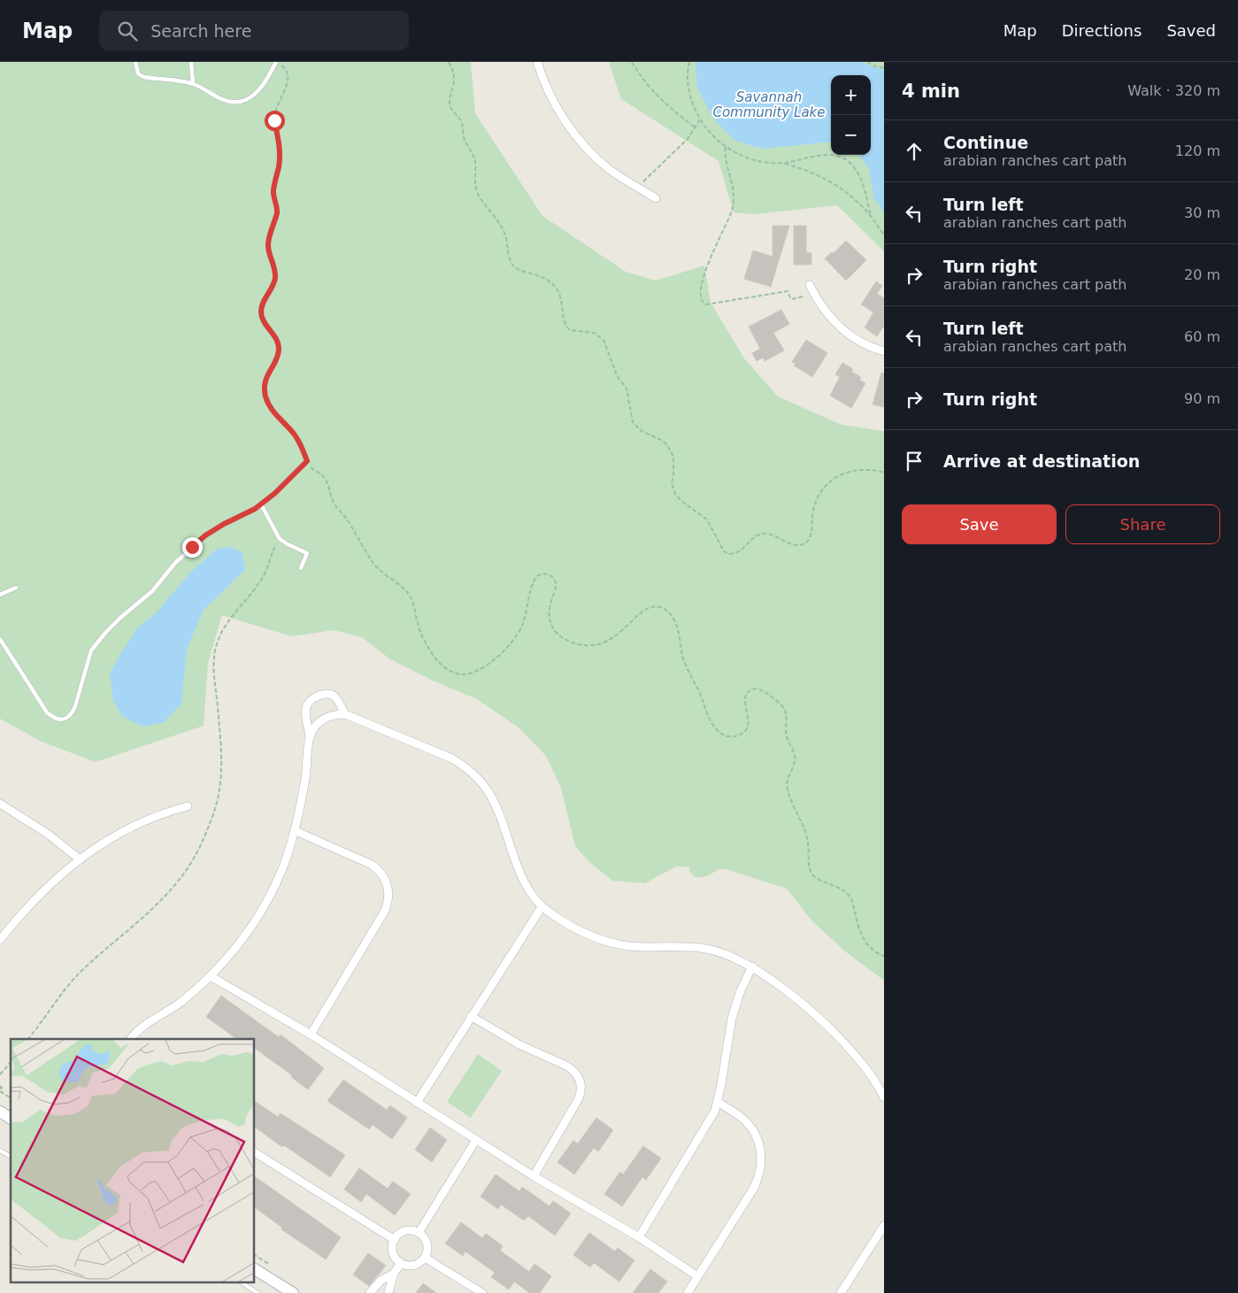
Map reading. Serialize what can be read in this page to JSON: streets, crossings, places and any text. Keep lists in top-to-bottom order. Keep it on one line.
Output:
{"water":["Savannah Community Lake"],"page":{"header":"Map","search":"Search here","nav":["Map","Directions","Saved"],"heading":["4 min","Walk · 320 m"],"map_buttons":["+","−"],"list":[["Continue","arabian ranches cart path","120 m"],["Turn left","arabian ranches cart path","30 m"],["Turn right","arabian ranches cart path","20 m"],["Turn left","arabian ranches cart path","60 m"],["Turn right","90 m"],"Arrive at destination"],"buttons":["Save","Share"]}}
